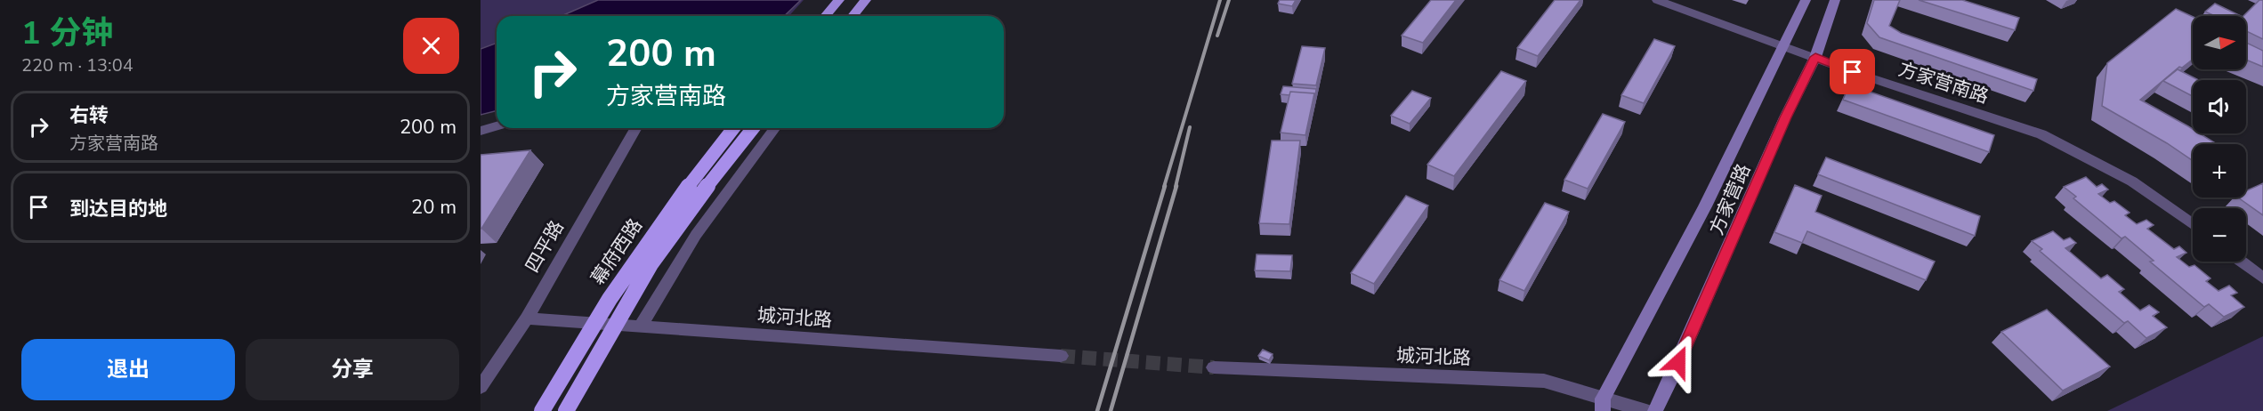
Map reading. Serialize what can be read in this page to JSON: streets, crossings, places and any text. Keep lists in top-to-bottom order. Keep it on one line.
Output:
{"streets":{"highway":["幕府西路"],"main road":["方家营路"],"street":["方家营南路","四平路","城河北路"]},"crossings":[["方家营南路","方家营路"],["方家营路","城河北路"],["四平路","城河北路"]],"north":"right","page":{"heading":["1 分钟","220 m · 13:04"],"map_buttons":["+","−"],"turn":["200 m","方家营南路"],"list":[{"name":"右转","note":"方家营南路","value":"200 m"},{"name":"到达目的地","value":"20 m"}],"buttons":["退出","分享"]}}
